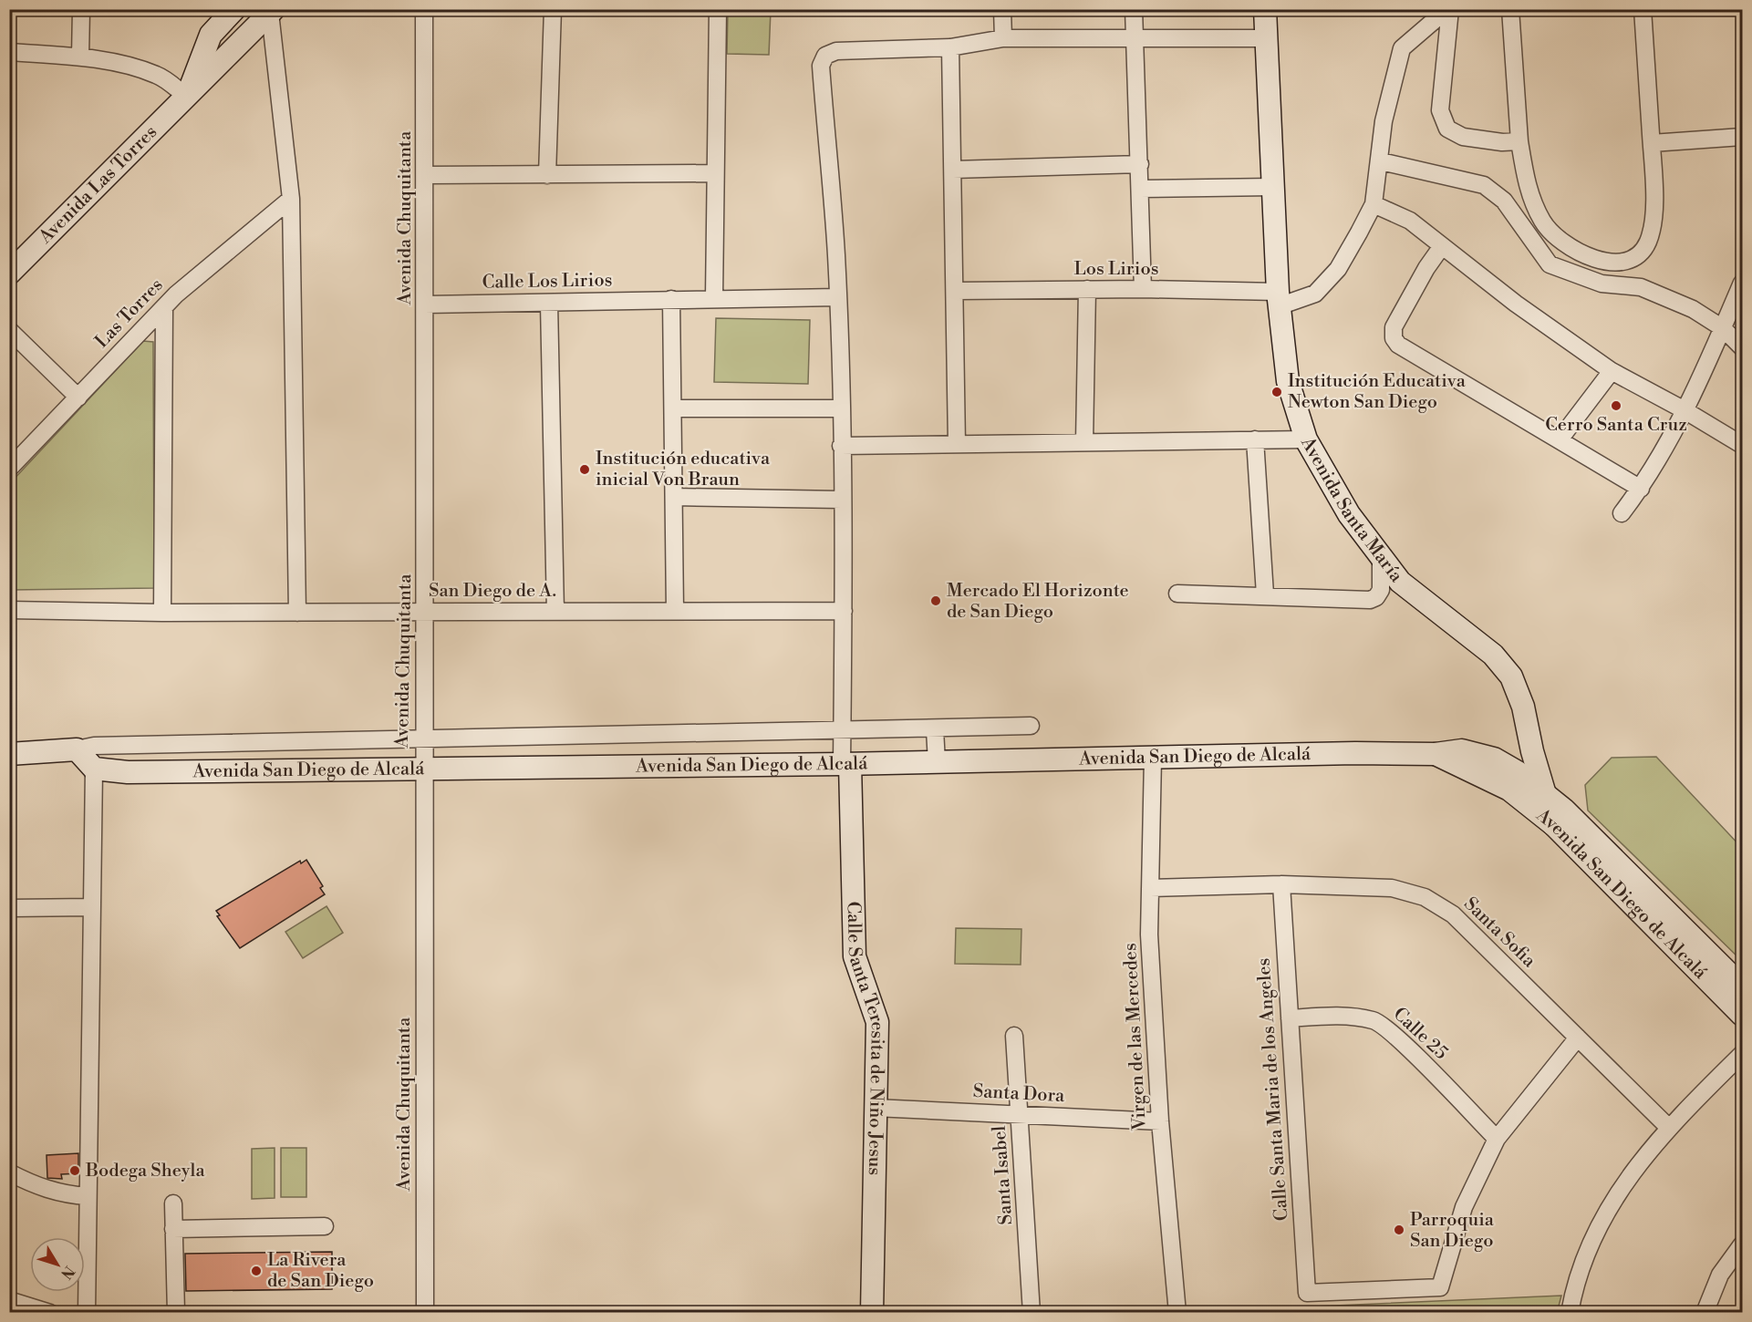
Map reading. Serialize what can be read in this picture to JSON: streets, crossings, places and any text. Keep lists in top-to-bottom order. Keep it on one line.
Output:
{"streets":{"street":["Avenida Las Torres","Avenida Chuquitanta","Los Lirios","Calle Los Lirios","Las Torres","Avenida Santa María","San Diego de A.","Avenida San Diego de Alcalá","Santa Sofia","Calle 25","Virgen de las Mercedes","Calle Santa Teresita de Niño Jesus","Calle Santa Maria de los Angeles","Santa Dora","Santa Isabel"]},"crossings":[["Avenida Chuquitanta","Calle Los Lirios"],["Avenida Chuquitanta","San Diego de A."],["Avenida Chuquitanta","Avenida San Diego de Alcalá"],["Los Lirios","Avenida Santa María"],["Avenida Santa María","Avenida San Diego de Alcalá"],["Avenida San Diego de Alcalá","Virgen de las Mercedes"],["Avenida San Diego de Alcalá","Calle Santa Teresita de Niño Jesus"],["Santa Sofia","Virgen de las Mercedes"],["Santa Sofia","Calle Santa Maria de los Angeles"],["Calle 25","Calle Santa Maria de los Angeles"],["Virgen de las Mercedes","Santa Dora"],["Calle Santa Teresita de Niño Jesus","Santa Dora"],["Santa Dora","Santa Isabel"]],"places":["Institución Educativa Newton San Diego","Cerro Santa Cruz","Institución educativa inicial Von Braun","Mercado El Horizonte de San Diego","Bodega Sheyla","Parroquia San Diego","La Rivera de San Diego"],"north":"bottom right"}
